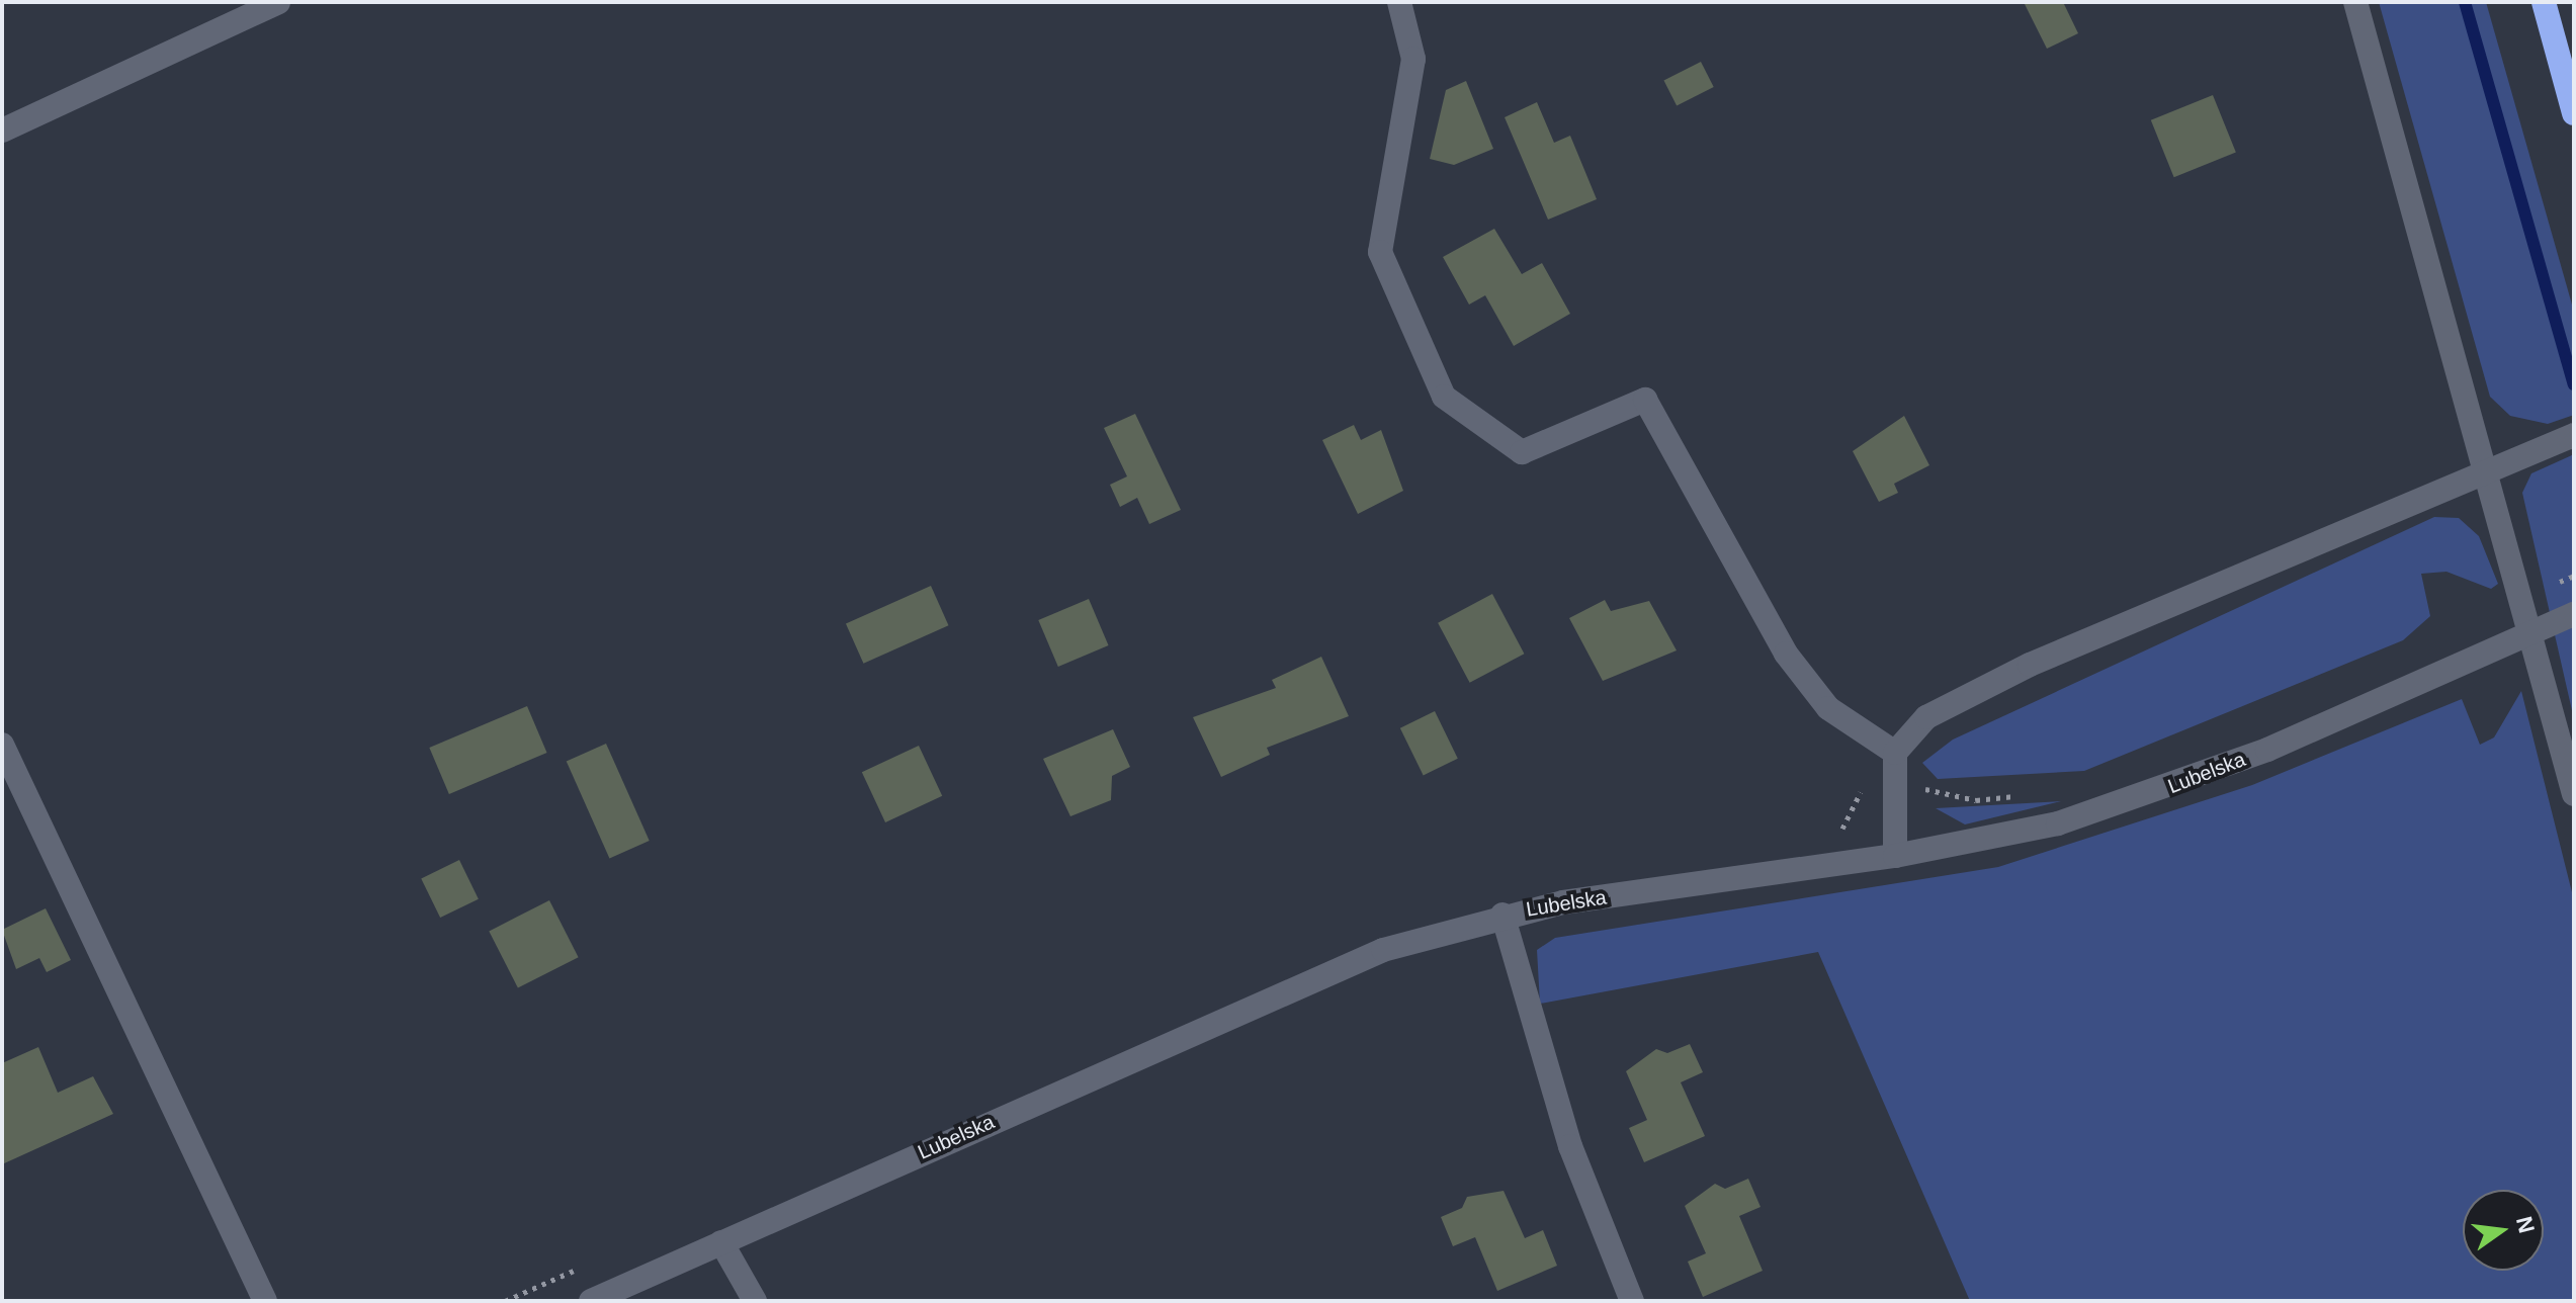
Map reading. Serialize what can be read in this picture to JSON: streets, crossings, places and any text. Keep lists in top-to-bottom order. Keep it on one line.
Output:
{"streets":{"street":["Lubelska"]},"north":"right"}
